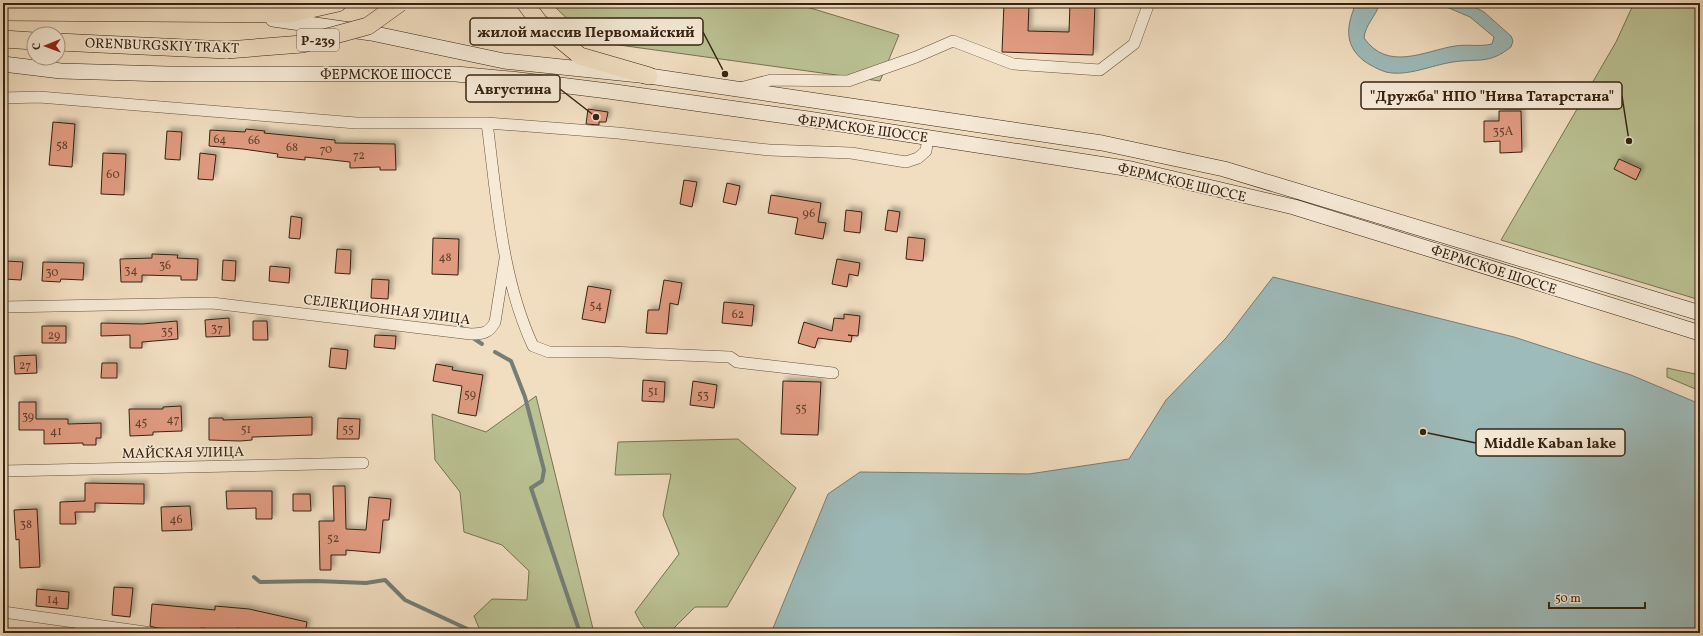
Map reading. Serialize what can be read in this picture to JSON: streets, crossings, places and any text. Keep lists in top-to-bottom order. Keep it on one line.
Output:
{"streets":{"main road":["Р-239","ORENBURGSKIY TRAKT","ФЕРМСКОЕ ШОССЕ"],"street":["СЕЛЕКЦИОННАЯ УЛИЦА","МАЙСКАЯ УЛИЦА"]},"crossings":[["ORENBURGSKIY TRAKT","ФЕРМСКОЕ ШОССЕ"]],"places":["жилой массив Первомайский","Августина","\"Дружба\" НПО \"Нива Татарстана\"","Middle Kaban lake"],"house_numbers":["35А","64","66","58","68","70","72","60","96","48","36","34","30","54","62","37","35","29","27","51","59","53","55","39","47","45","51","55","41","46","38","52","14"],"scale_bar":"50 m","north":"left"}
